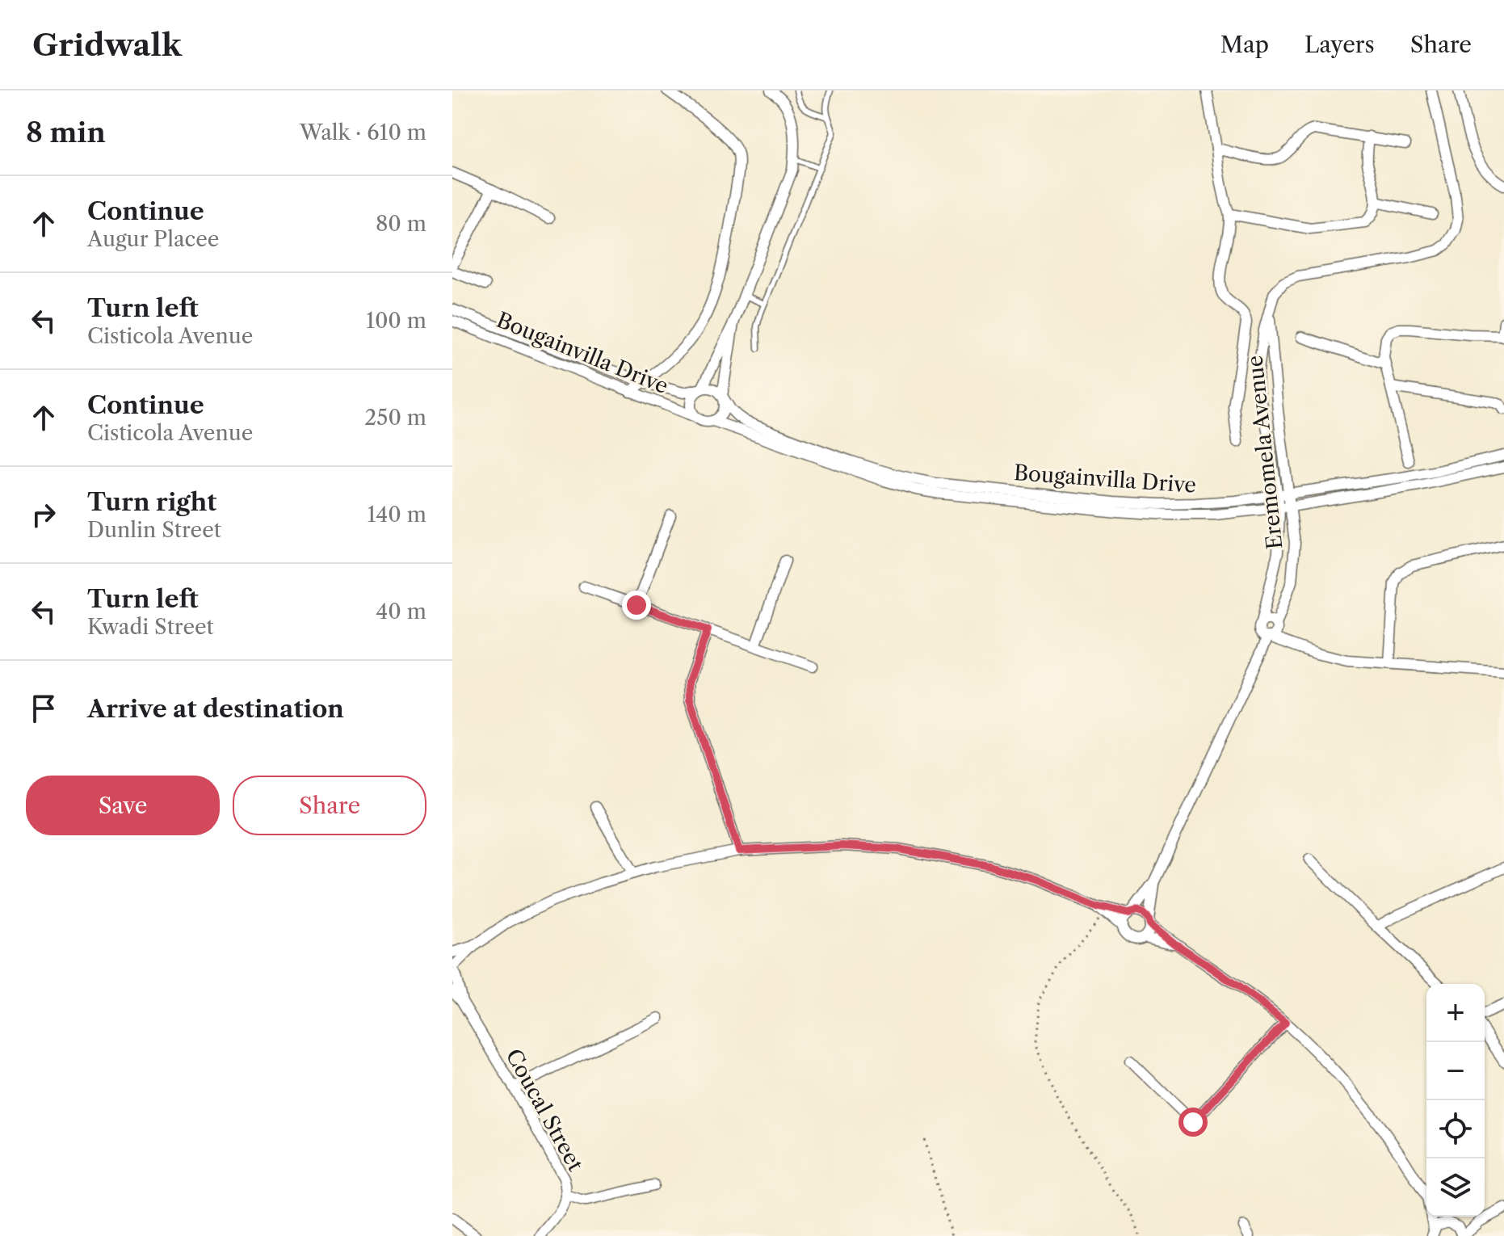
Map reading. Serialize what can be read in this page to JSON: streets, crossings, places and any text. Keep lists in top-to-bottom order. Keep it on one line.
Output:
{"streets":{"street":["Bougainvilla Drive","Eremomela Avenue","Coucal Street"]},"crossings":[["Bougainvilla Drive","Eremomela Avenue"]],"page":{"header":"Gridwalk","nav":["Map","Layers","Share"],"heading":["8 min","Walk · 610 m"],"list":[["Continue","Augur Placee","80 m"],["Turn left","Cisticola Avenue","100 m"],["Continue","Cisticola Avenue","250 m"],["Turn right","Dunlin Street","140 m"],["Turn left","Kwadi Street","40 m"],"Arrive at destination"],"buttons":["Save","Share"],"map_buttons":["+","−"]}}
